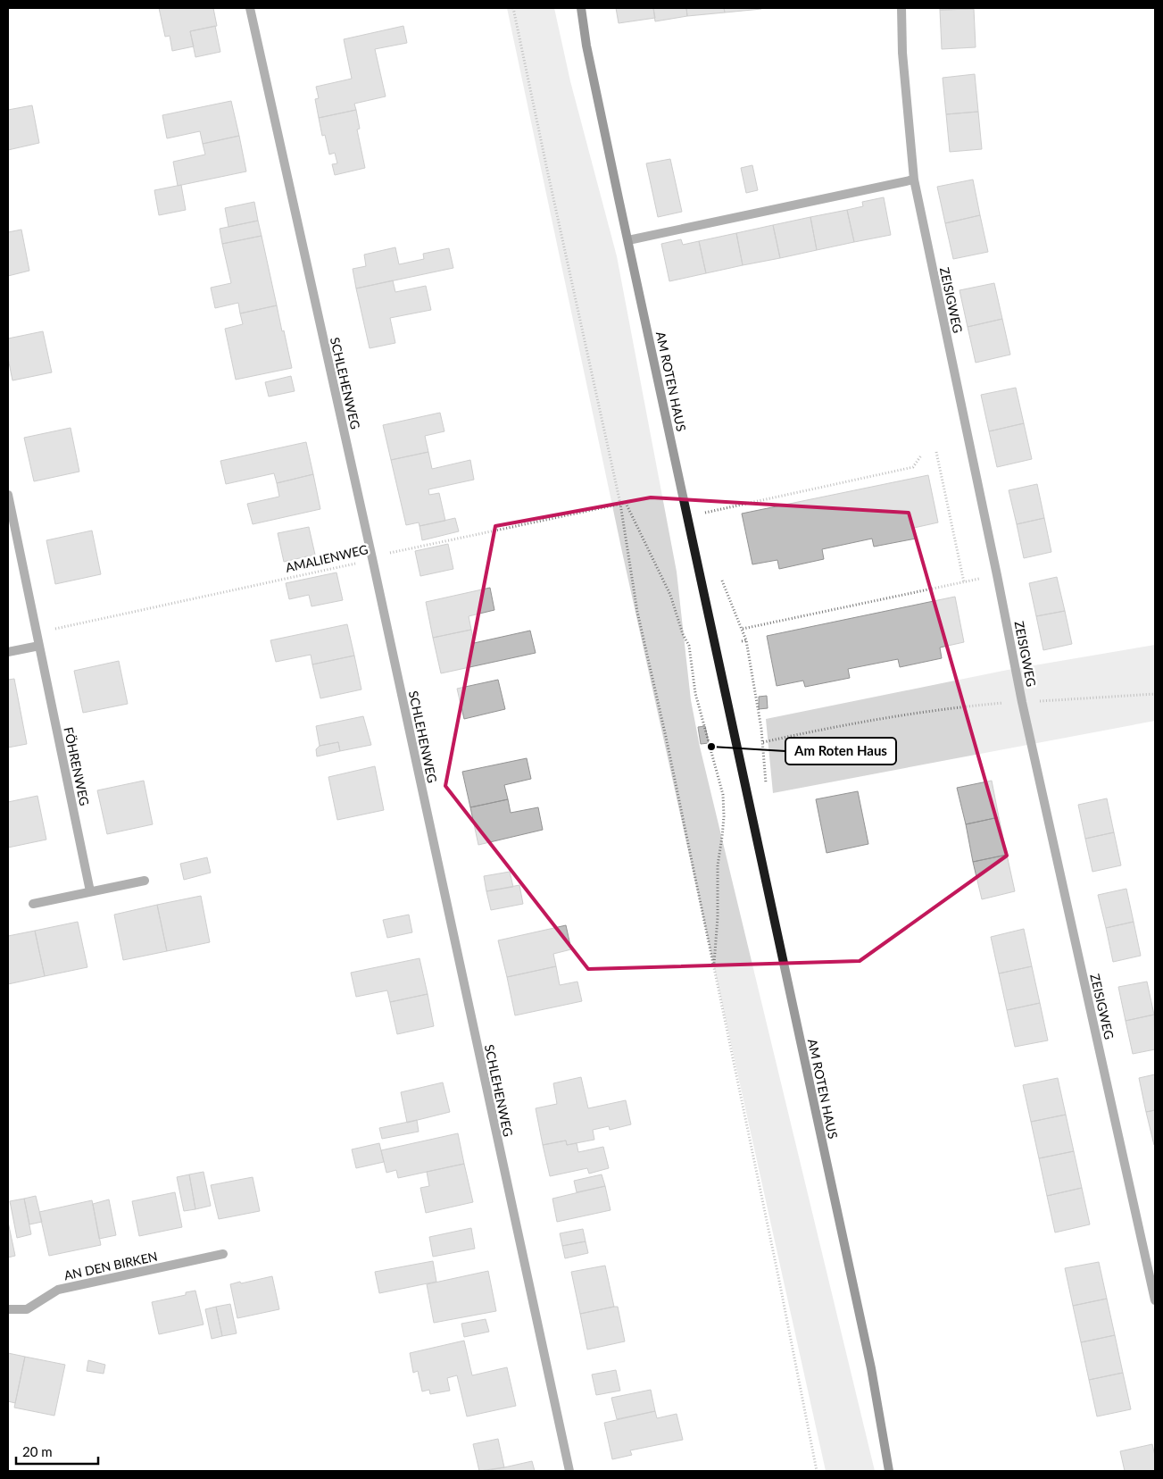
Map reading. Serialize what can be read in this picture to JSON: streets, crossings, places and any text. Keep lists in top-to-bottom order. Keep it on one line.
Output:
{"streets":{"street":["ZEISIGWEG","AM ROTEN HAUS","SCHLEHENWEG","FÖHRENWEG","AN DEN BIRKEN"],"path":["AMALIENWEG"]},"crossings":[["SCHLEHENWEG","AMALIENWEG"],["AMALIENWEG","FÖHRENWEG"]],"places":["Am Roten Haus"],"scale_bar":"20 m"}
